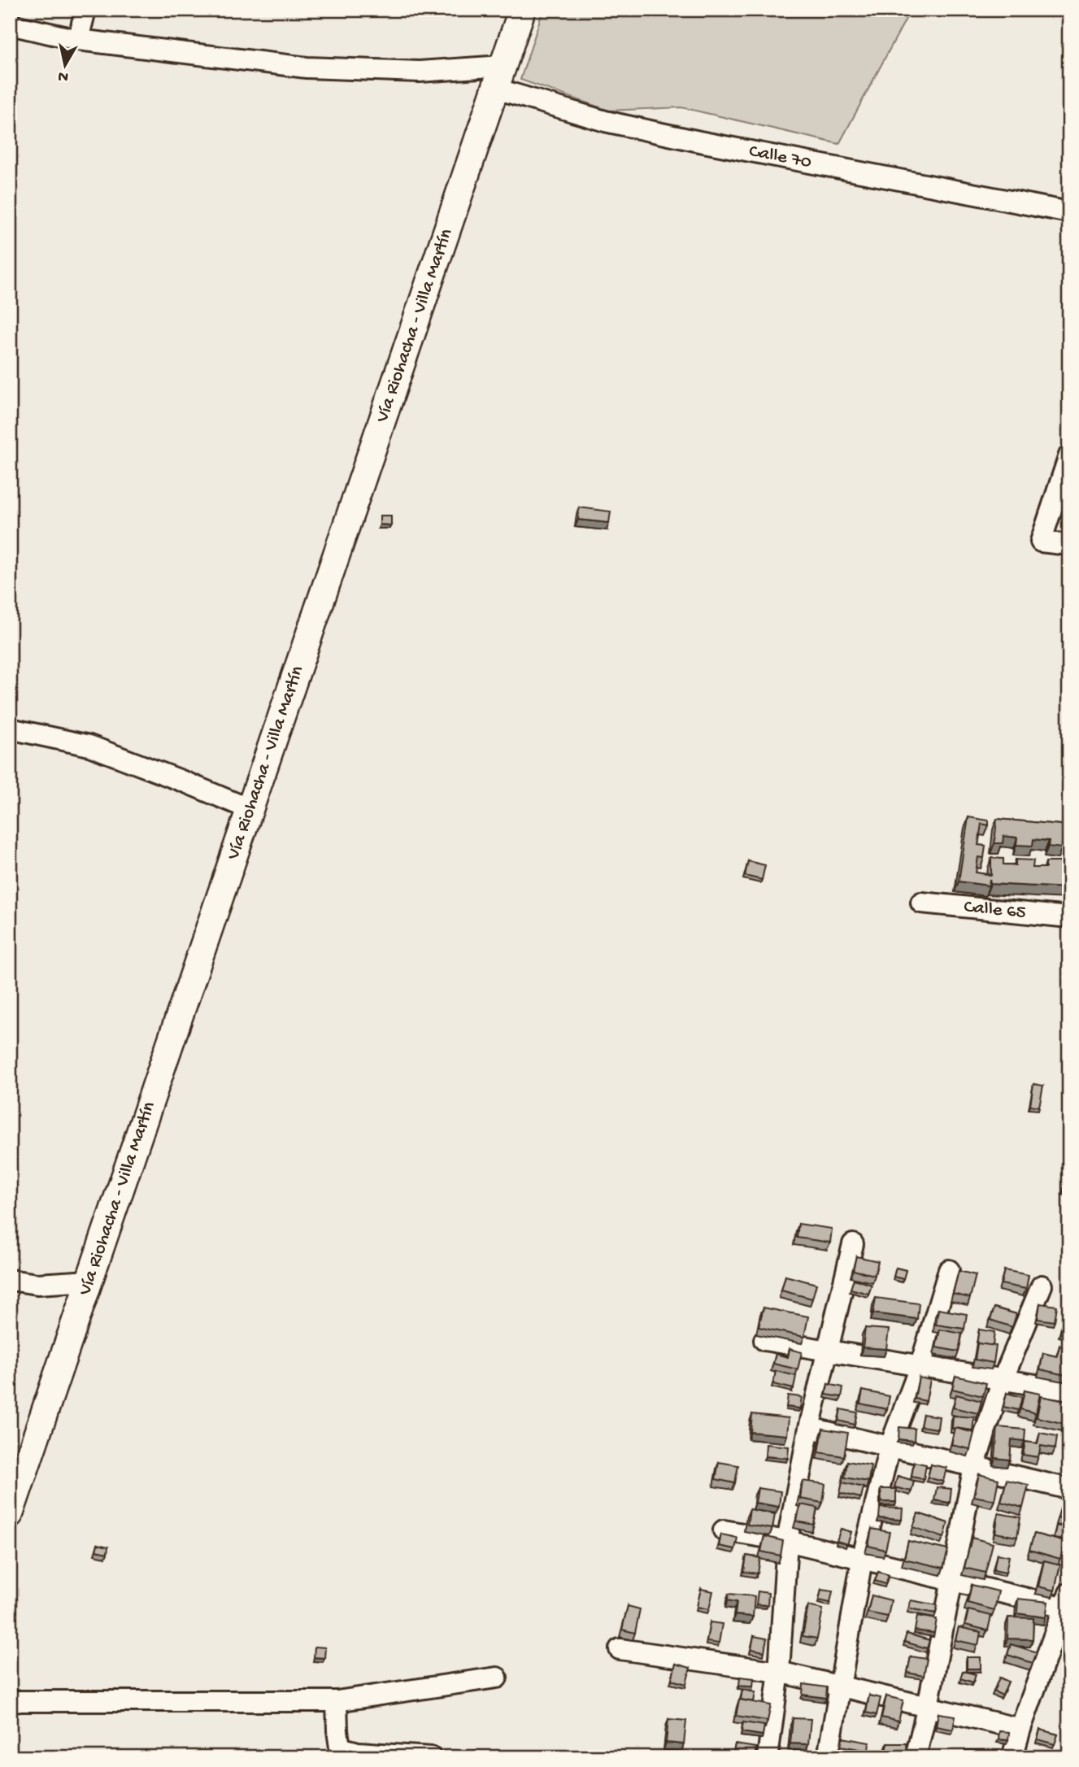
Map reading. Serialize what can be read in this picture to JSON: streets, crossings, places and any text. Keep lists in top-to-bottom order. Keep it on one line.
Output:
{"streets":{"main road":["Vía Riohacha - Villa Martín"],"street":["Calle 70","Calle 65"]},"crossings":[["Calle 70","Vía Riohacha - Villa Martín"]],"north":"bottom"}
